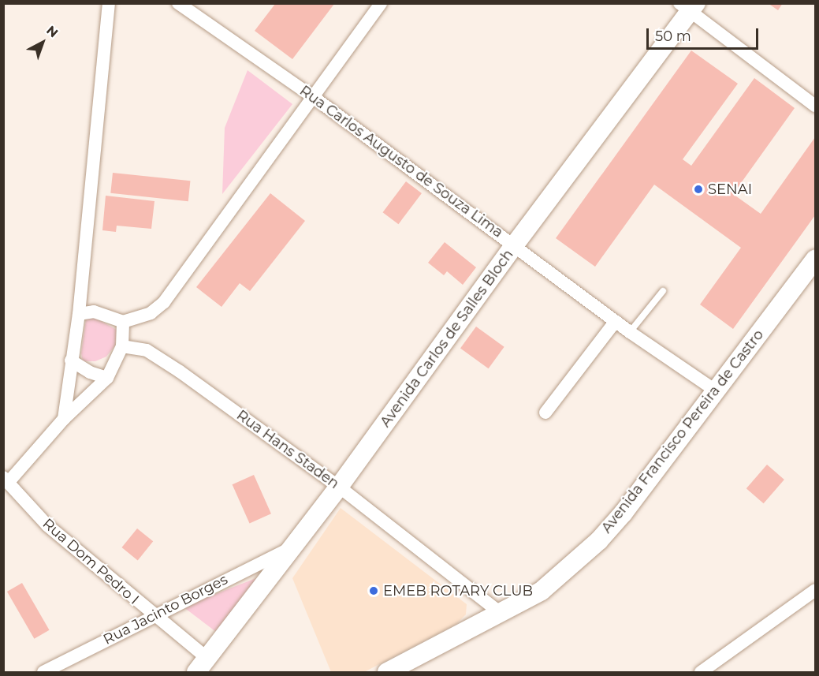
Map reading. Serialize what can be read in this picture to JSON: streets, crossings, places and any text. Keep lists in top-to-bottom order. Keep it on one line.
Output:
{"streets":{"street":["Rua Carlos Augusto de Souza Lima","Avenida Carlos de Salles Bloch","Avenida Francisco Pereira de Castro","Rua Hans Staden","Rua Dom Pedro I","Rua Jacinto Borges"]},"crossings":[["Rua Carlos Augusto de Souza Lima","Avenida Carlos de Salles Bloch"],["Rua Carlos Augusto de Souza Lima","Avenida Francisco Pereira de Castro"],["Avenida Carlos de Salles Bloch","Rua Hans Staden"],["Avenida Carlos de Salles Bloch","Rua Dom Pedro I"],["Avenida Carlos de Salles Bloch","Rua Jacinto Borges"],["Avenida Francisco Pereira de Castro","Rua Hans Staden"],["Rua Dom Pedro I","Rua Jacinto Borges"]],"places":["SENAI","EMEB ROTARY CLUB"],"scale_bar":"50 m","north":"top right"}
